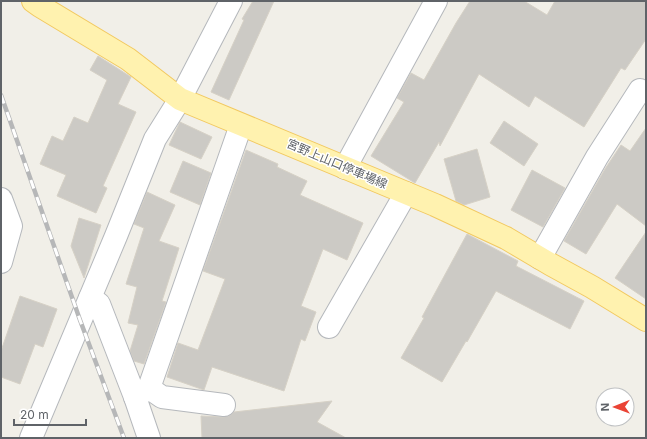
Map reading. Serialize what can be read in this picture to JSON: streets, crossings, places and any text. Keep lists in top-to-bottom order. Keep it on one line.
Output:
{"streets":{"main road":["宮野上山口停車場線"]},"scale_bar":"20 m","north":"left"}
